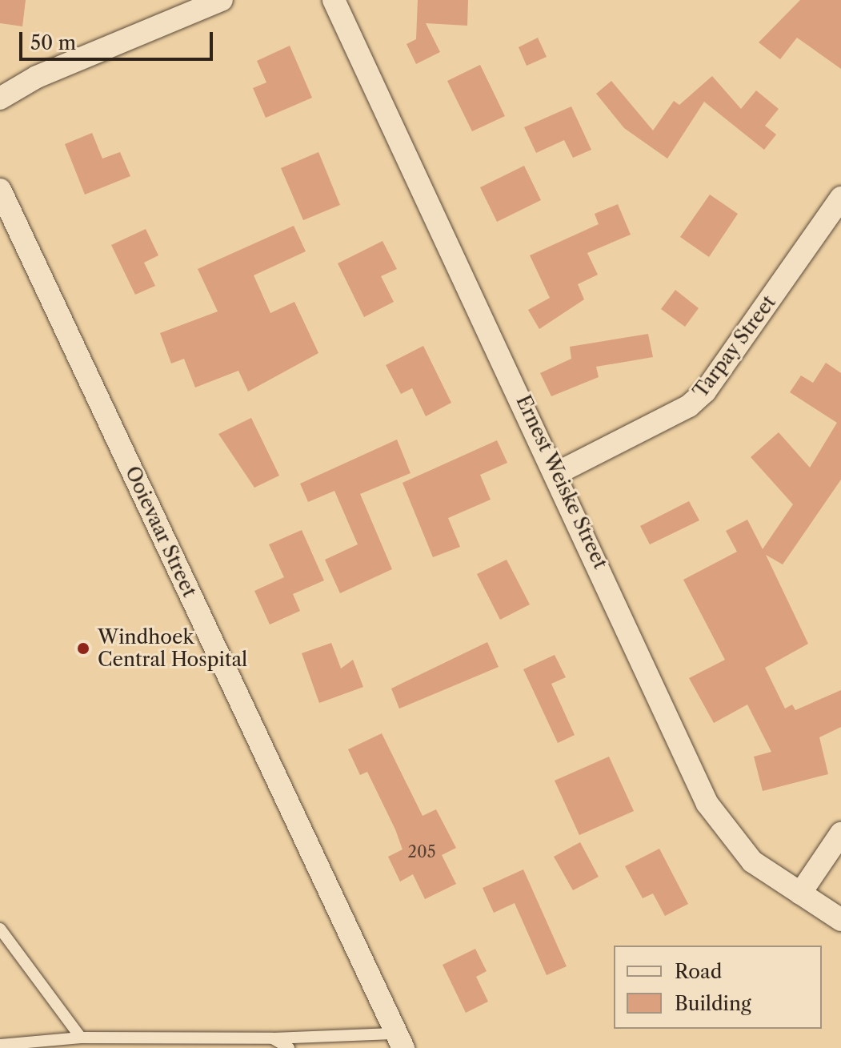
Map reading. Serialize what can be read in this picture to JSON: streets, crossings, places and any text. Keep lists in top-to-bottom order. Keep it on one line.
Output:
{"streets":{"street":["Tarpay Street","Ernest Weiske Street","Ooievaar Street"]},"crossings":[["Tarpay Street","Ernest Weiske Street"]],"places":["Windhoek Central Hospital"],"house_numbers":["205"],"legend":["Road","Building"],"scale_bar":"50 m"}
